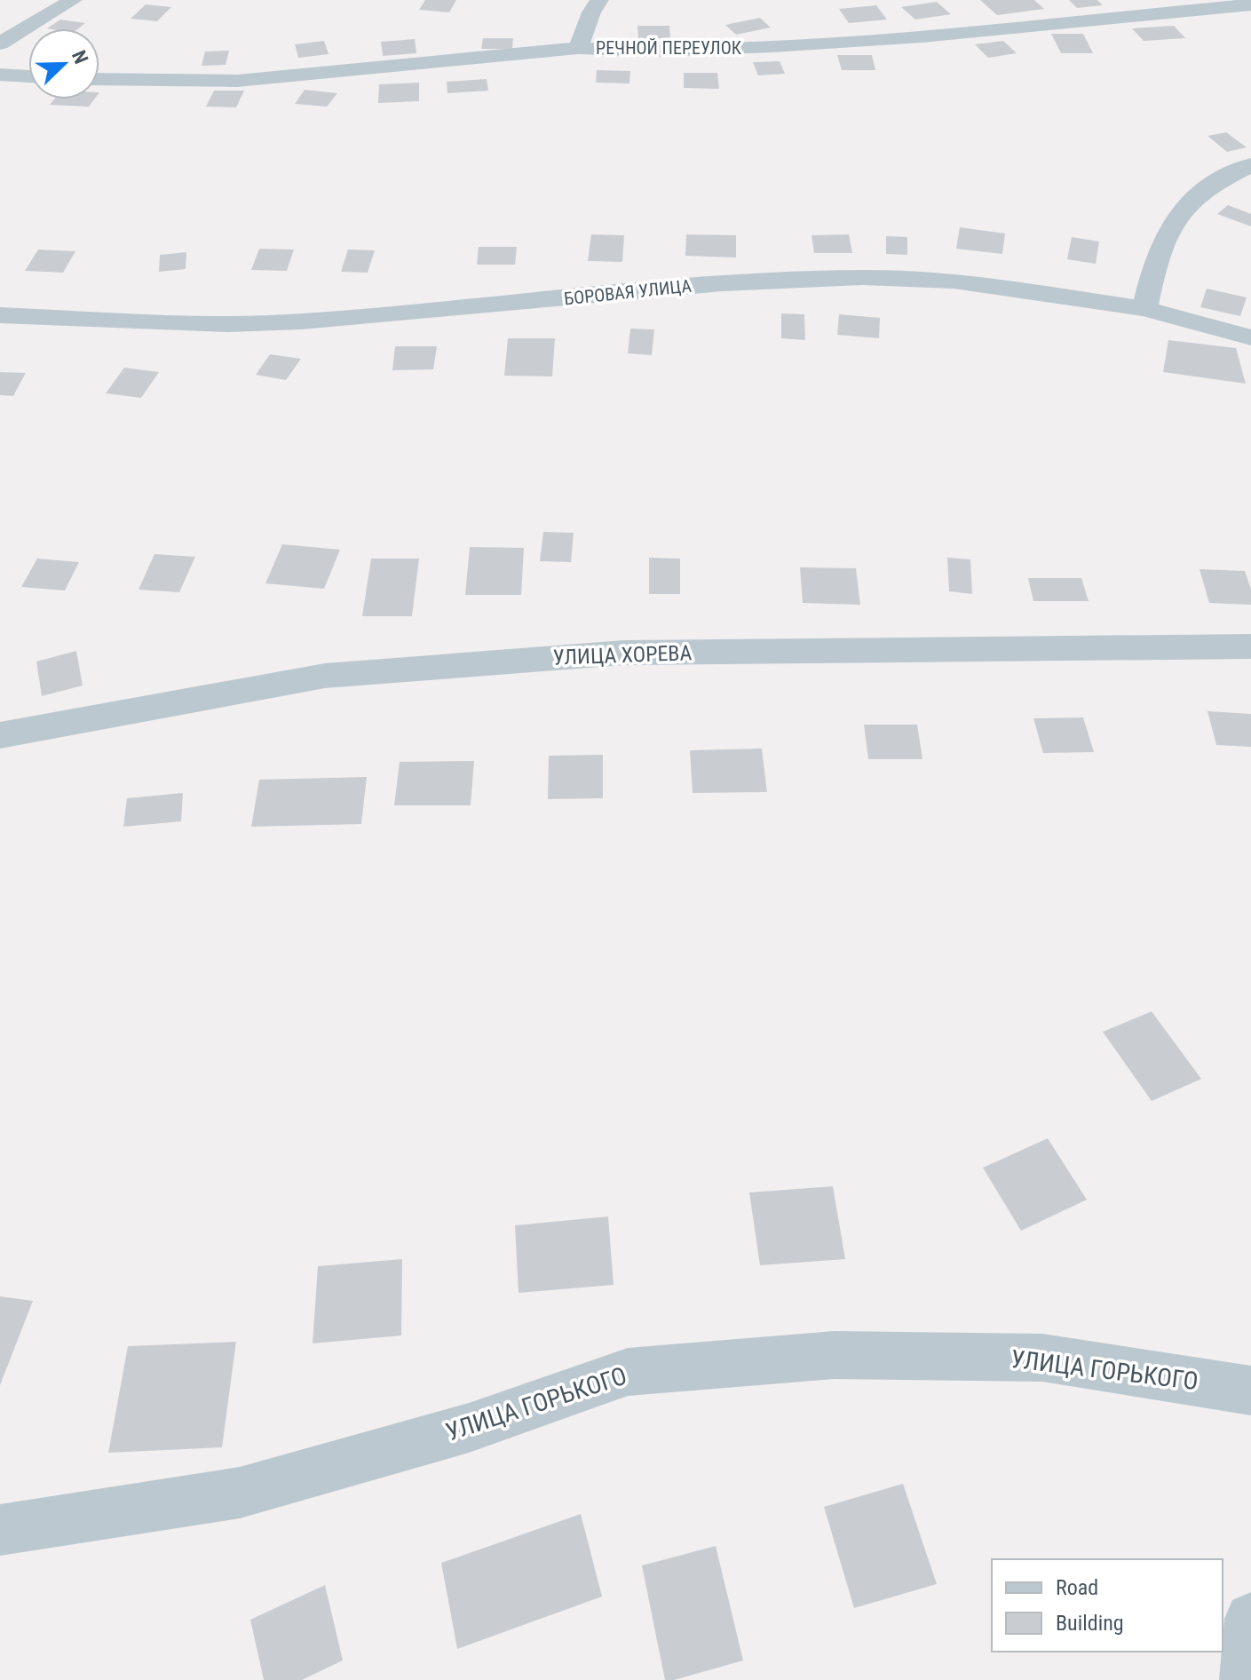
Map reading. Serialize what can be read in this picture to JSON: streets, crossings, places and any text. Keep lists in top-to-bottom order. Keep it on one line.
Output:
{"streets":{"street":["РЕЧНОЙ ПЕРЕУЛОК","БОРОВАЯ УЛИЦА","УЛИЦА ХОРЕВА","УЛИЦА ГОРЬКОГО"]},"legend":["Road","Building"],"north":"top right"}
